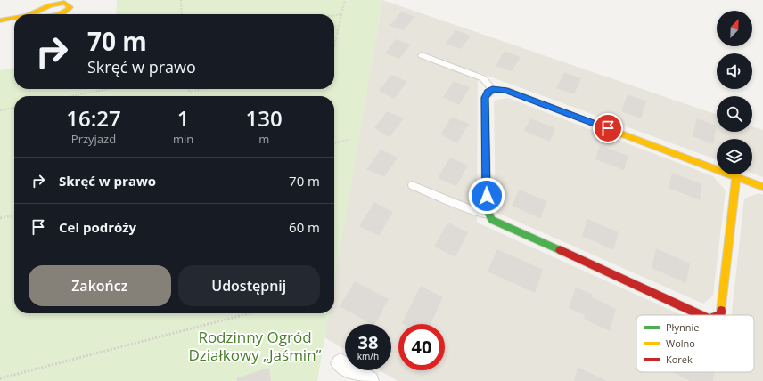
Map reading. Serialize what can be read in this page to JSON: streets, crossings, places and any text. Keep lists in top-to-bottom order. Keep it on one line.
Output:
{"parks":["Rodzinny Ogród Działkowy „Jaśmin”"],"legend":["Płynnie","Wolno","Korek"],"north":"top right","page":{"turn":["70 m","Skręć w prawo"],"eta":["16:27","Przyjazd","1","min","130","m"],"list":[{"name":"Skręć w prawo","value":"70 m"},{"name":"Cel podróży","value":"60 m"}],"buttons":["Zakończ","Udostępnij"],"speed":"38 km/h","limit":"40"}}
